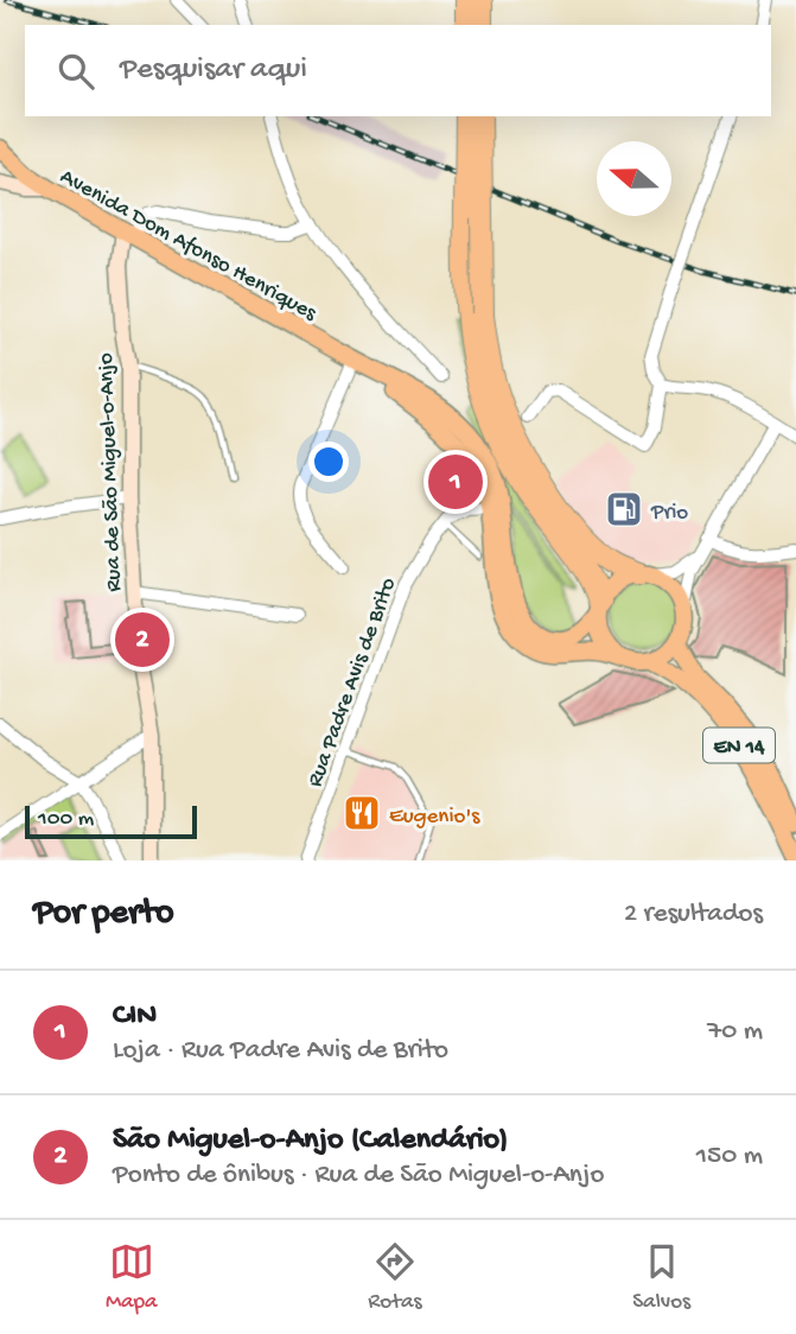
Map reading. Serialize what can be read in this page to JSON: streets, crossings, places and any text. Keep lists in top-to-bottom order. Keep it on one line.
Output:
{"streets":{"main road":["Avenida Dom Afonso Henriques","EN 14"],"street":["Rua de São Miguel-o-Anjo","Rua Padre Avis de Brito"]},"crossings":[["Avenida Dom Afonso Henriques","Rua de São Miguel-o-Anjo"],["Avenida Dom Afonso Henriques","Rua Padre Avis de Brito"],["Avenida Dom Afonso Henriques","EN 14"]],"places":{"fuel station":["Prio"],"restaurant":["Eugenio's"]},"scale_bar":"100 m","north":"left","page":{"search":"Pesquisar aqui","pins":["1","2"],"scale":"100 m","heading":["Por perto","2 resultados"],"list":[{"mark":"1","name":"CIN","note":"Loja · Rua Padre Avis de Brito","value":"70 m"},{"mark":"2","name":"São Miguel-o-Anjo (Calendário)","note":"Ponto de ônibus · Rua de São Miguel-o-Anjo","value":"150 m"}],"nav":["Mapa","Rotas","Salvos"]}}
